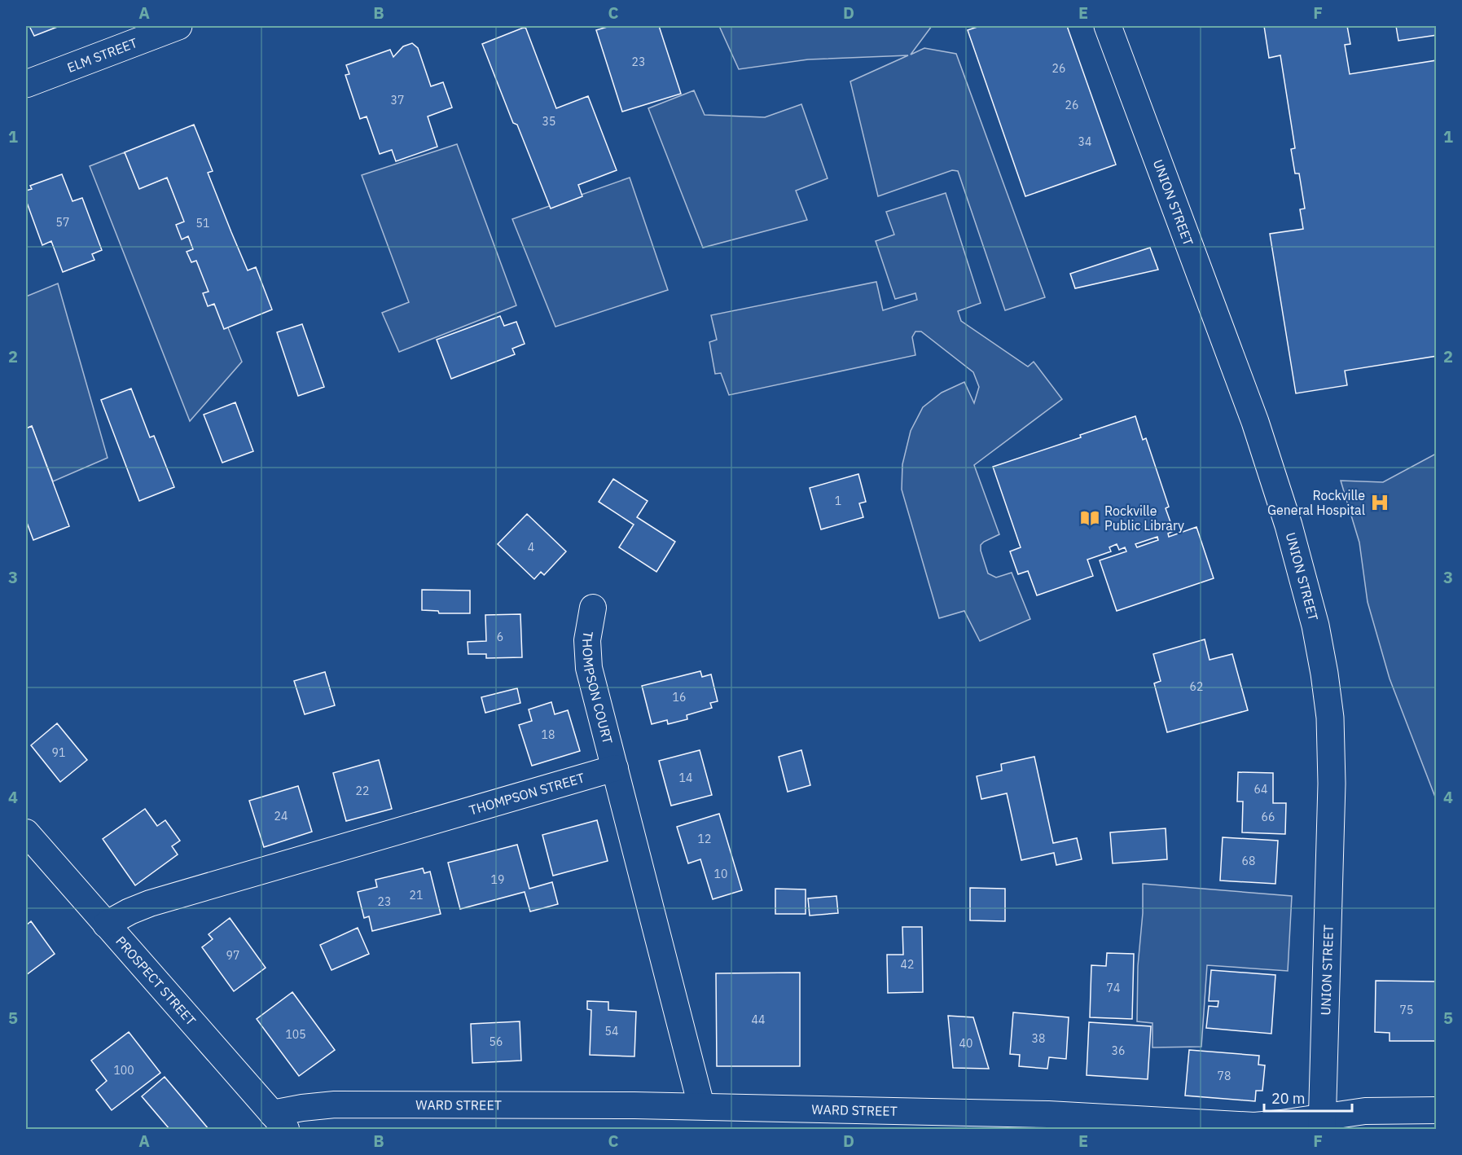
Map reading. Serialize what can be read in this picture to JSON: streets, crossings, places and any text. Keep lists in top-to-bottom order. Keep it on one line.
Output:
{"streets":{"main road":["ELM STREET","UNION STREET"],"street":["THOMPSON COURT","THOMPSON STREET","PROSPECT STREET","WARD STREET"]},"crossings":[["UNION STREET","WARD STREET"],["THOMPSON COURT","THOMPSON STREET"],["THOMPSON STREET","PROSPECT STREET"],["PROSPECT STREET","WARD STREET"]],"places":{"hospital":["Rockville General Hospital"],"library":["Rockville Public Library"]},"house_numbers":["23","26","37","26","35","34","57","51","1","4","6","62","16","18","91","14","64","22","24","66","12","68","10","19","21","23","97","42","74","75","44","54","105","38","56","40","36","100","78"],"scale_bar":"20 m","grid":{"columns":["A","B","C","D","E","F"],"rows":["1","2","3","4","5"]}}
